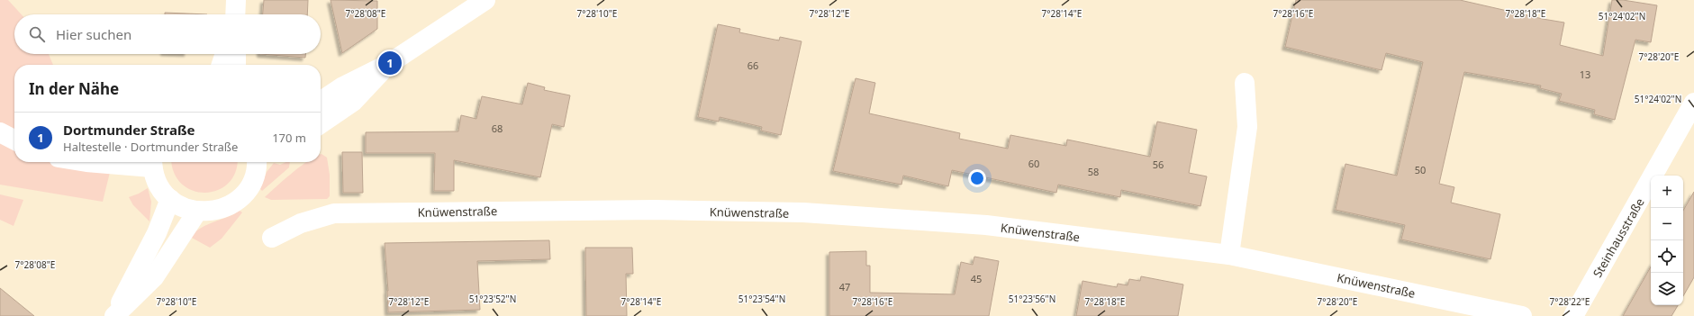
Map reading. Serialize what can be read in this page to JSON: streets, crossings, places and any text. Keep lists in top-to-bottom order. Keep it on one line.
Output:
{"streets":{"street":["Knüwenstraße","Steinhausstraße"]},"house_numbers":["66","13","68","60","56","50","58","45","47"],"page":{"search":"Hier suchen","pins":"1","heading":"In der Nähe","list":[{"mark":"1","name":"Dortmunder Straße","note":"Haltestelle · Dortmunder Straße","value":"170 m"}],"map_buttons":["+","−"]},"coordinates":["7°28'10\"E","7°28'18\"E","7°28'08\"E","7°28'12\"E","7°28'14\"E","7°28'16\"E","51°24'02\"N","7°28'20\"E","51°23'52\"N","51°23'54\"N","51°23'56\"N","7°28'22\"E"]}
